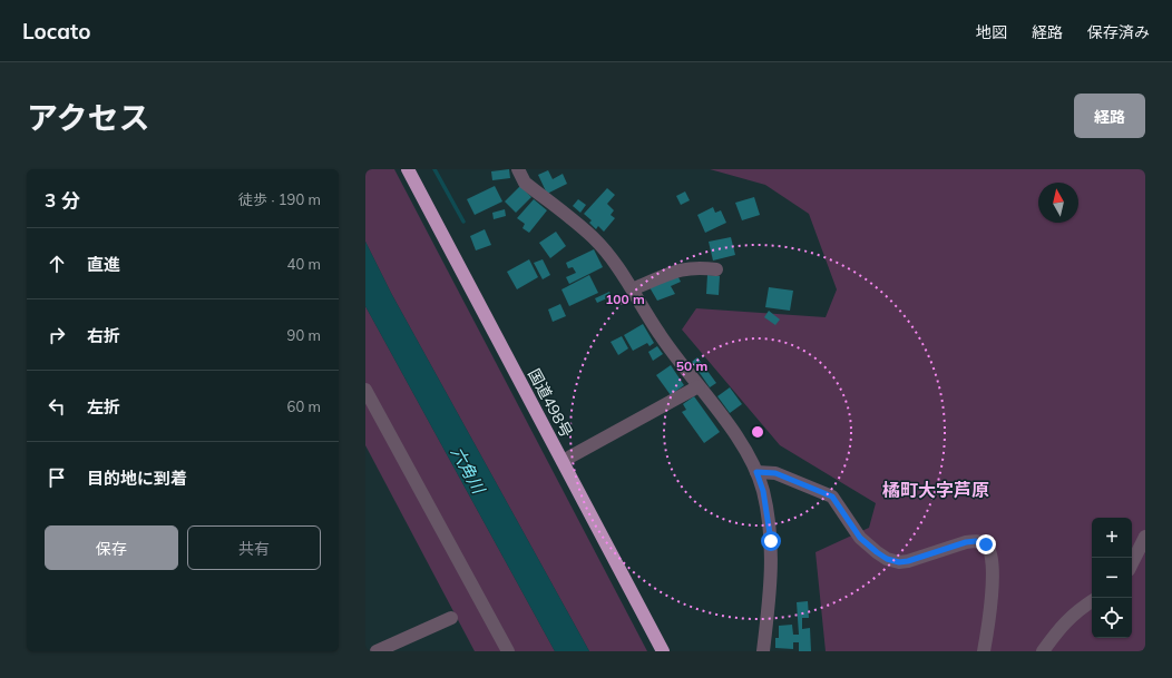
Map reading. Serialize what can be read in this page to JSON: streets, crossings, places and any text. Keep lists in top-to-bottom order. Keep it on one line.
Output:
{"streets":{"highway":["国道498号"]},"districts":["橘町大字芦原"],"water":["六角川"],"north":"top","page":{"header":"Locato","nav":["地図","経路","保存済み"],"title":"アクセス","buttons":["経路",["保存","共有"]],"heading":["3 分","徒歩 · 190 m"],"list":[["直進","40 m"],["右折","90 m"],["左折","60 m"],"目的地に到着"],"map_buttons":["+","−"]},"rings":["100 m","50 m"]}
